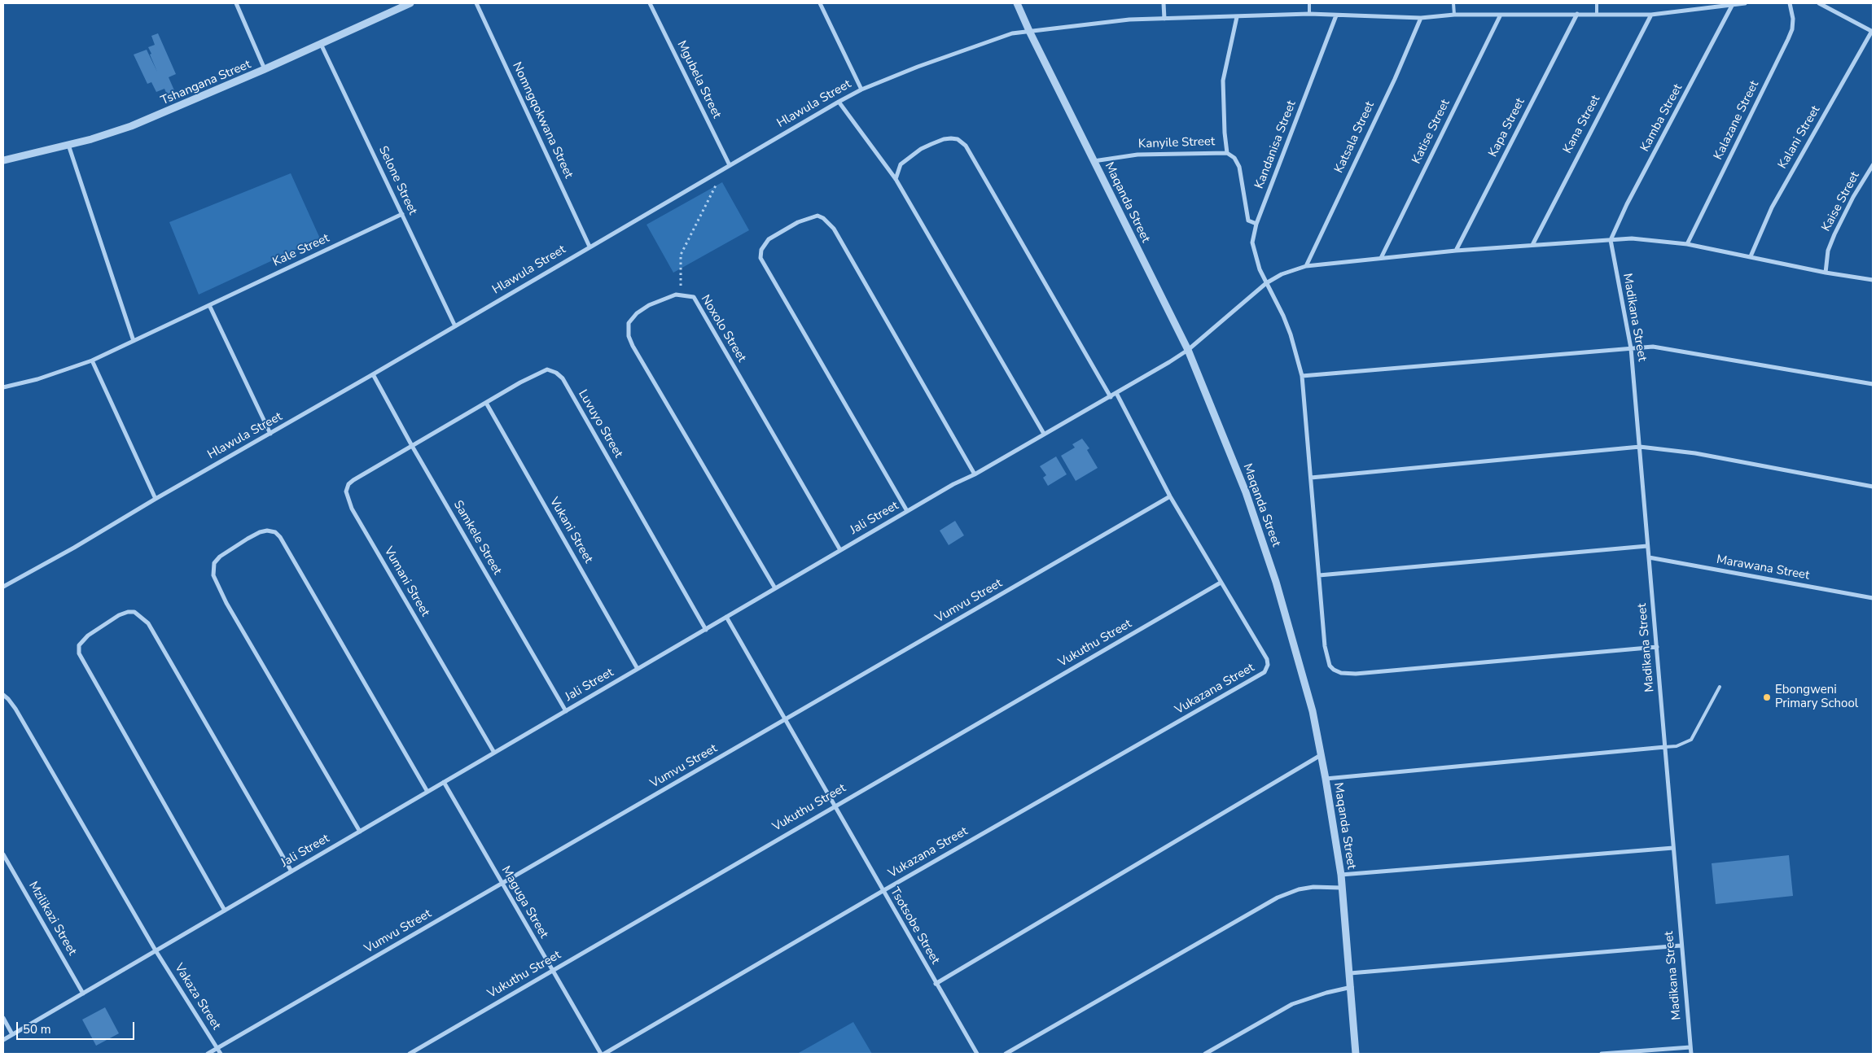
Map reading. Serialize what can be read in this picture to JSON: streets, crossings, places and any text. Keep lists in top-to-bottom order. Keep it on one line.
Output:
{"streets":{"street":["Mgubela Street","Tshangana Street","Hlawula Street","Kamba Street","Nomngqokwana Street","Kalazane Street","Kana Street","Kapa Street","Katise Street","Katsala Street","Kalani Street","Kanyile Street","Kandanisa Street","Selone Street","Kaise Street","Maqanda Street","Kale Street","Madikana Street","Noxolo Street","Luvuyo Street","Jali Street","Vukani Street","Samkele Street","Marawana Street","Vumani Street","Vumvu Street","Vukuthu Street","Vukazana Street","Maguga Street","Mzilikazi Street","Tsotsobe Street","Vakaza Street"]},"crossings":[["Mgubela Street","Hlawula Street"],["Tshangana Street","Selone Street"],["Hlawula Street","Kamba Street"],["Hlawula Street","Nomngqokwana Street"],["Hlawula Street","Kana Street"],["Hlawula Street","Kapa Street"],["Hlawula Street","Katise Street"],["Hlawula Street","Katsala Street"],["Hlawula Street","Kandanisa Street"],["Hlawula Street","Selone Street"],["Hlawula Street","Maqanda Street"],["Hlawula Street","Samkele Street"],["Kamba Street","Madikana Street"],["Kamba Street","Jali Street"],["Kalazane Street","Jali Street"],["Kana Street","Jali Street"],["Kapa Street","Jali Street"],["Katise Street","Jali Street"],["Katsala Street","Jali Street"],["Kalani Street","Jali Street"],["Kanyile Street","Kandanisa Street"],["Kanyile Street","Maqanda Street"],["Kandanisa Street","Madikana Street"],["Kandanisa Street","Jali Street"],["Selone Street","Kale Street"],["Kaise Street","Jali Street"],["Maqanda Street","Jali Street"],["Madikana Street","Jali Street"],["Madikana Street","Marawana Street"],["Noxolo Street","Jali Street"],["Luvuyo Street","Jali Street"],["Luvuyo Street","Vukani Street"],["Luvuyo Street","Samkele Street"],["Luvuyo Street","Vumani Street"],["Jali Street","Vukani Street"],["Jali Street","Samkele Street"],["Jali Street","Vumani Street"],["Jali Street","Maguga Street"],["Jali Street","Mzilikazi Street"],["Jali Street","Tsotsobe Street"],["Jali Street","Vakaza Street"],["Samkele Street","Vumani Street"],["Vumvu Street","Maguga Street"],["Vumvu Street","Tsotsobe Street"],["Vumvu Street","Vakaza Street"],["Vukuthu Street","Vukazana Street"],["Vukuthu Street","Maguga Street"],["Vukuthu Street","Tsotsobe Street"],["Vukazana Street","Tsotsobe Street"]],"places":["Ebongweni Primary School"],"scale_bar":"50 m"}
